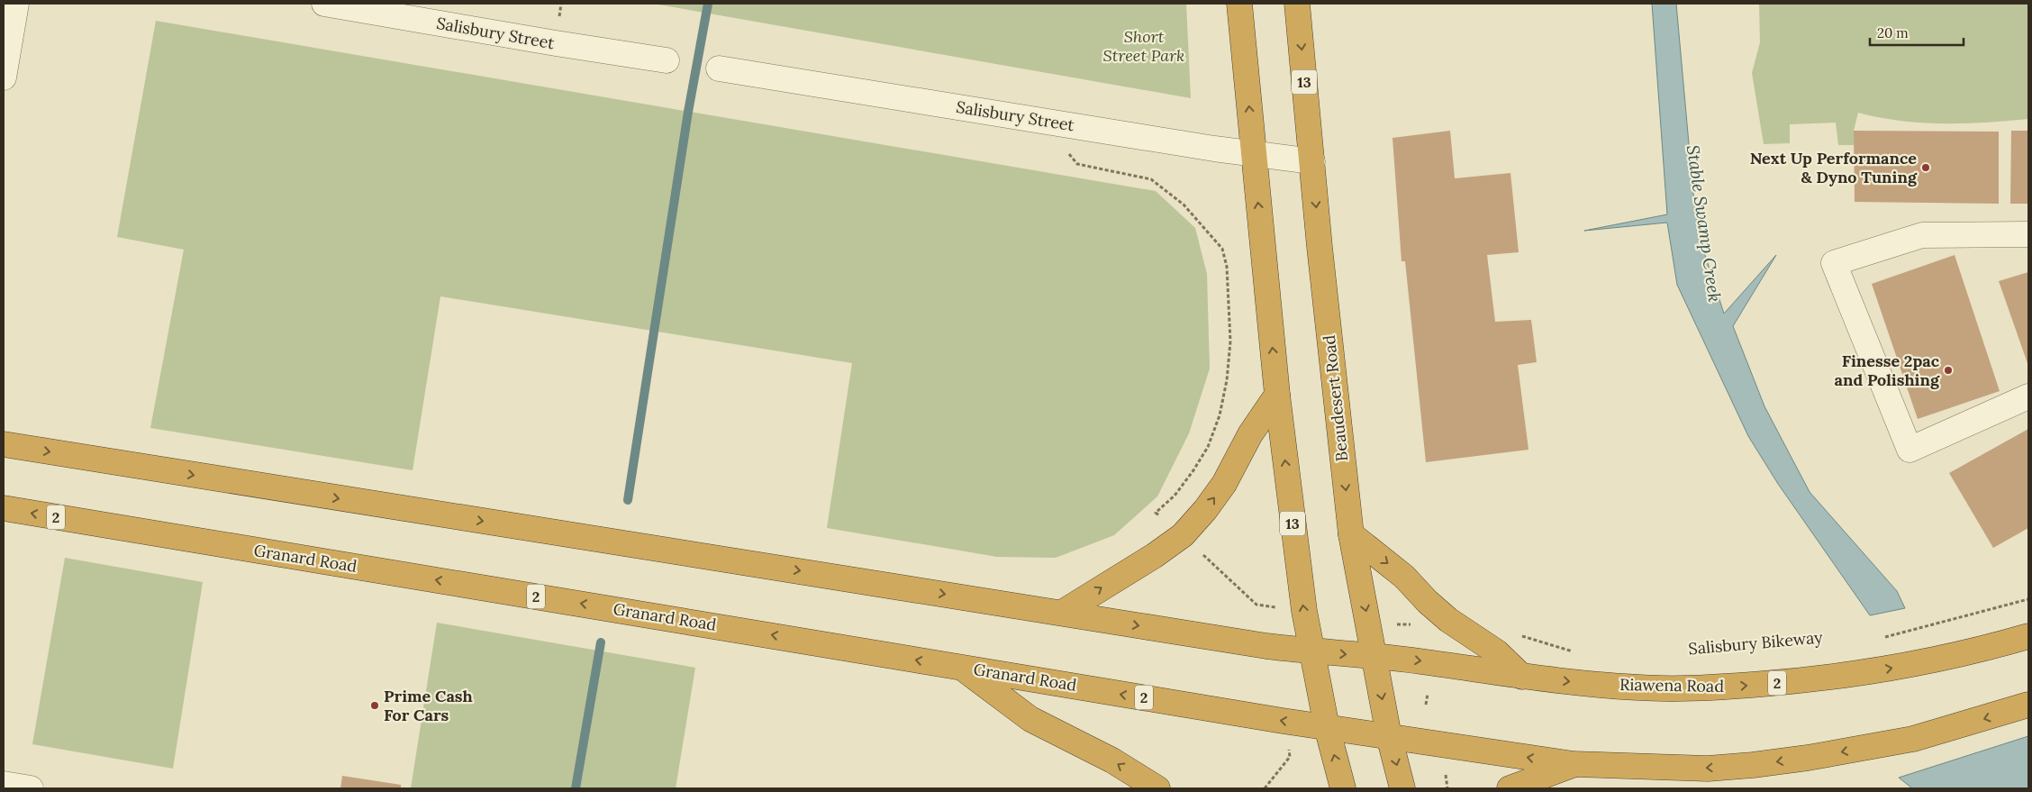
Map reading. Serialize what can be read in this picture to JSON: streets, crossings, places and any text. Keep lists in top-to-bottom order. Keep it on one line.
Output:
{"streets":{"highway":["13","Beaudesert Road","2","Granard Road","Riawena Road"],"street":["Salisbury Street"]},"crossings":[["Salisbury Street","13"],["Salisbury Street","Beaudesert Road"],["13","2"],["13","Granard Road"],["13","Riawena Road"],["Beaudesert Road","2"],["Beaudesert Road","Riawena Road"],["2","Granard Road"],["2","Riawena Road"]],"water":["Stable Swamp Creek"],"parks":["Short Street Park"],"places":["Next Up Performance & Dyno Tuning","Finesse 2pac and Polishing","Prime Cash For Cars"],"scale_bar":"20 m"}
